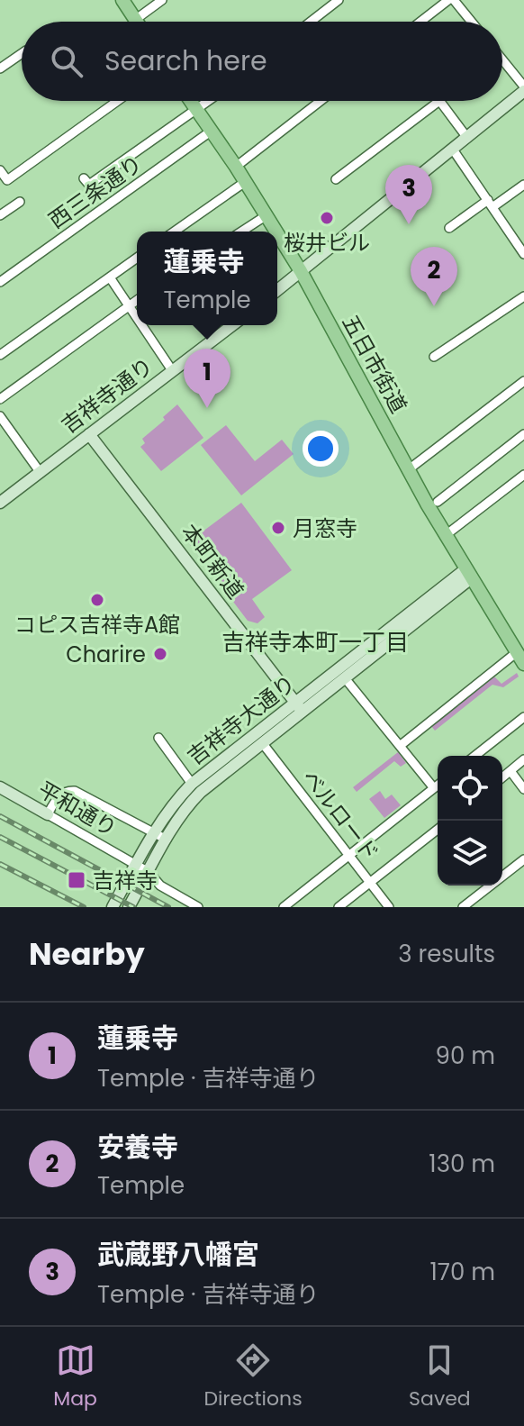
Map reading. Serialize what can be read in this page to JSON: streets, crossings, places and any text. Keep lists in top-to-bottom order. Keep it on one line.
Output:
{"streets":{"main road":["五日市街道"],"street":["西三条通り","吉祥寺通り","本町新道","吉祥寺大通り","平和通り","ベルロード"]},"crossings":[["西三条通り","五日市街道"],["五日市街道","吉祥寺大通り"],["吉祥寺通り","本町新道"],["本町新道","吉祥寺大通り"],["吉祥寺大通り","平和通り"],["吉祥寺大通り","ベルロード"]],"districts":["吉祥寺本町一丁目"],"places":{"other":["桜井ビル","月窓寺","コピス吉祥寺A館","Charire"],"transit":["吉祥寺"]},"page":{"search":"Search here","pins":["3","2","1"],"popup":["蓮乗寺","Temple"],"heading":["Nearby","3 results"],"list":[{"mark":"1","name":"蓮乗寺","note":"Temple · 吉祥寺通り","value":"90 m"},{"mark":"2","name":"安養寺","note":"Temple","value":"130 m"},{"mark":"3","name":"武蔵野八幡宮","note":"Temple · 吉祥寺通り","value":"170 m"}],"nav":["Map","Directions","Saved"]}}
